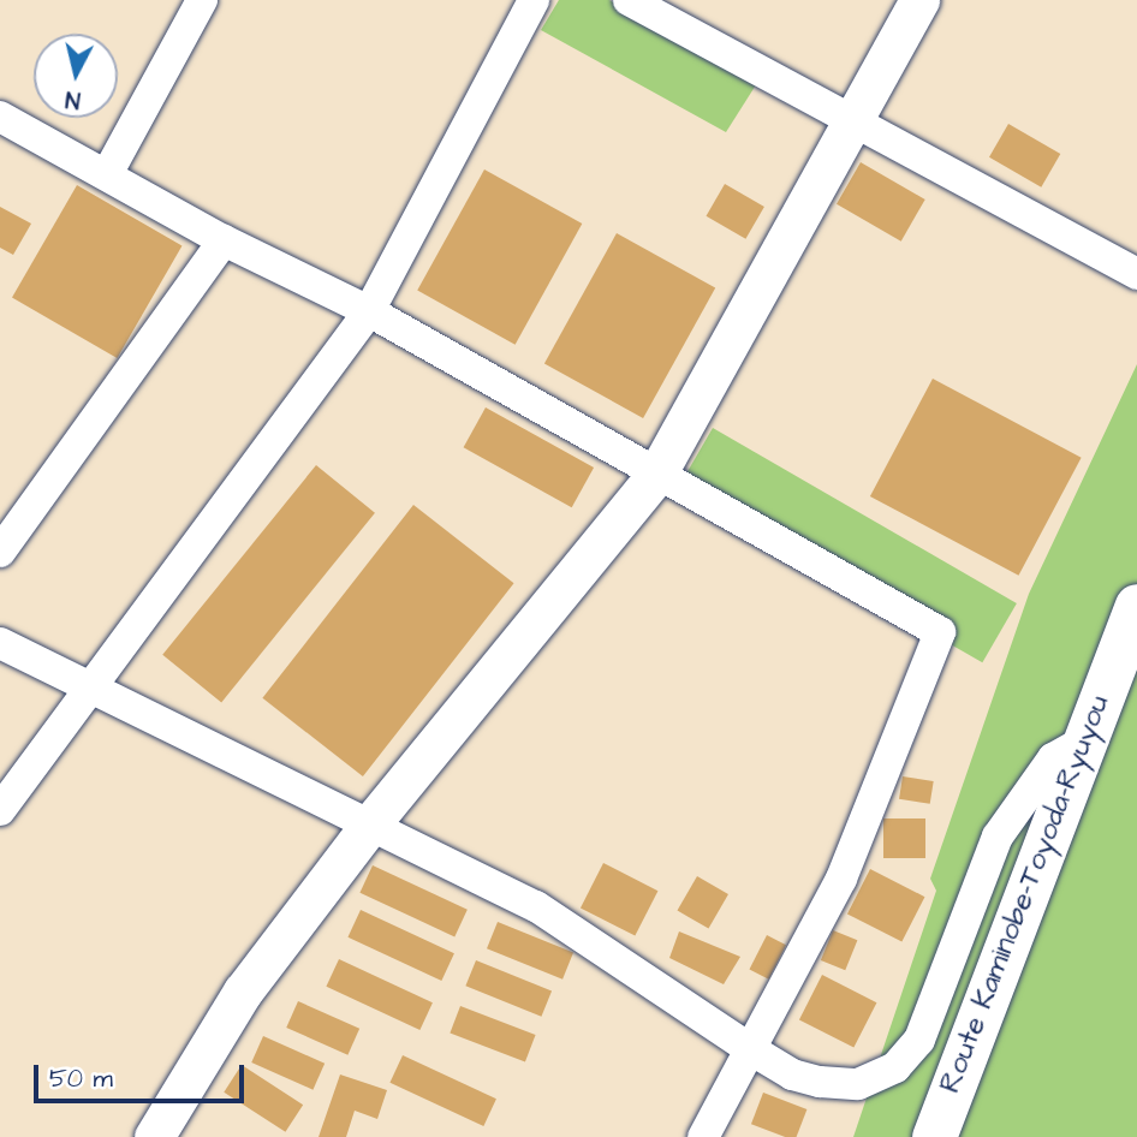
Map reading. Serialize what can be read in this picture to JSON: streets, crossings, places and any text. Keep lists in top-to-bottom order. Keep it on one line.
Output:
{"streets":{"main road":["Route Kaminobe-Toyoda-Ryuyou"]},"scale_bar":"50 m","north":"bottom"}
